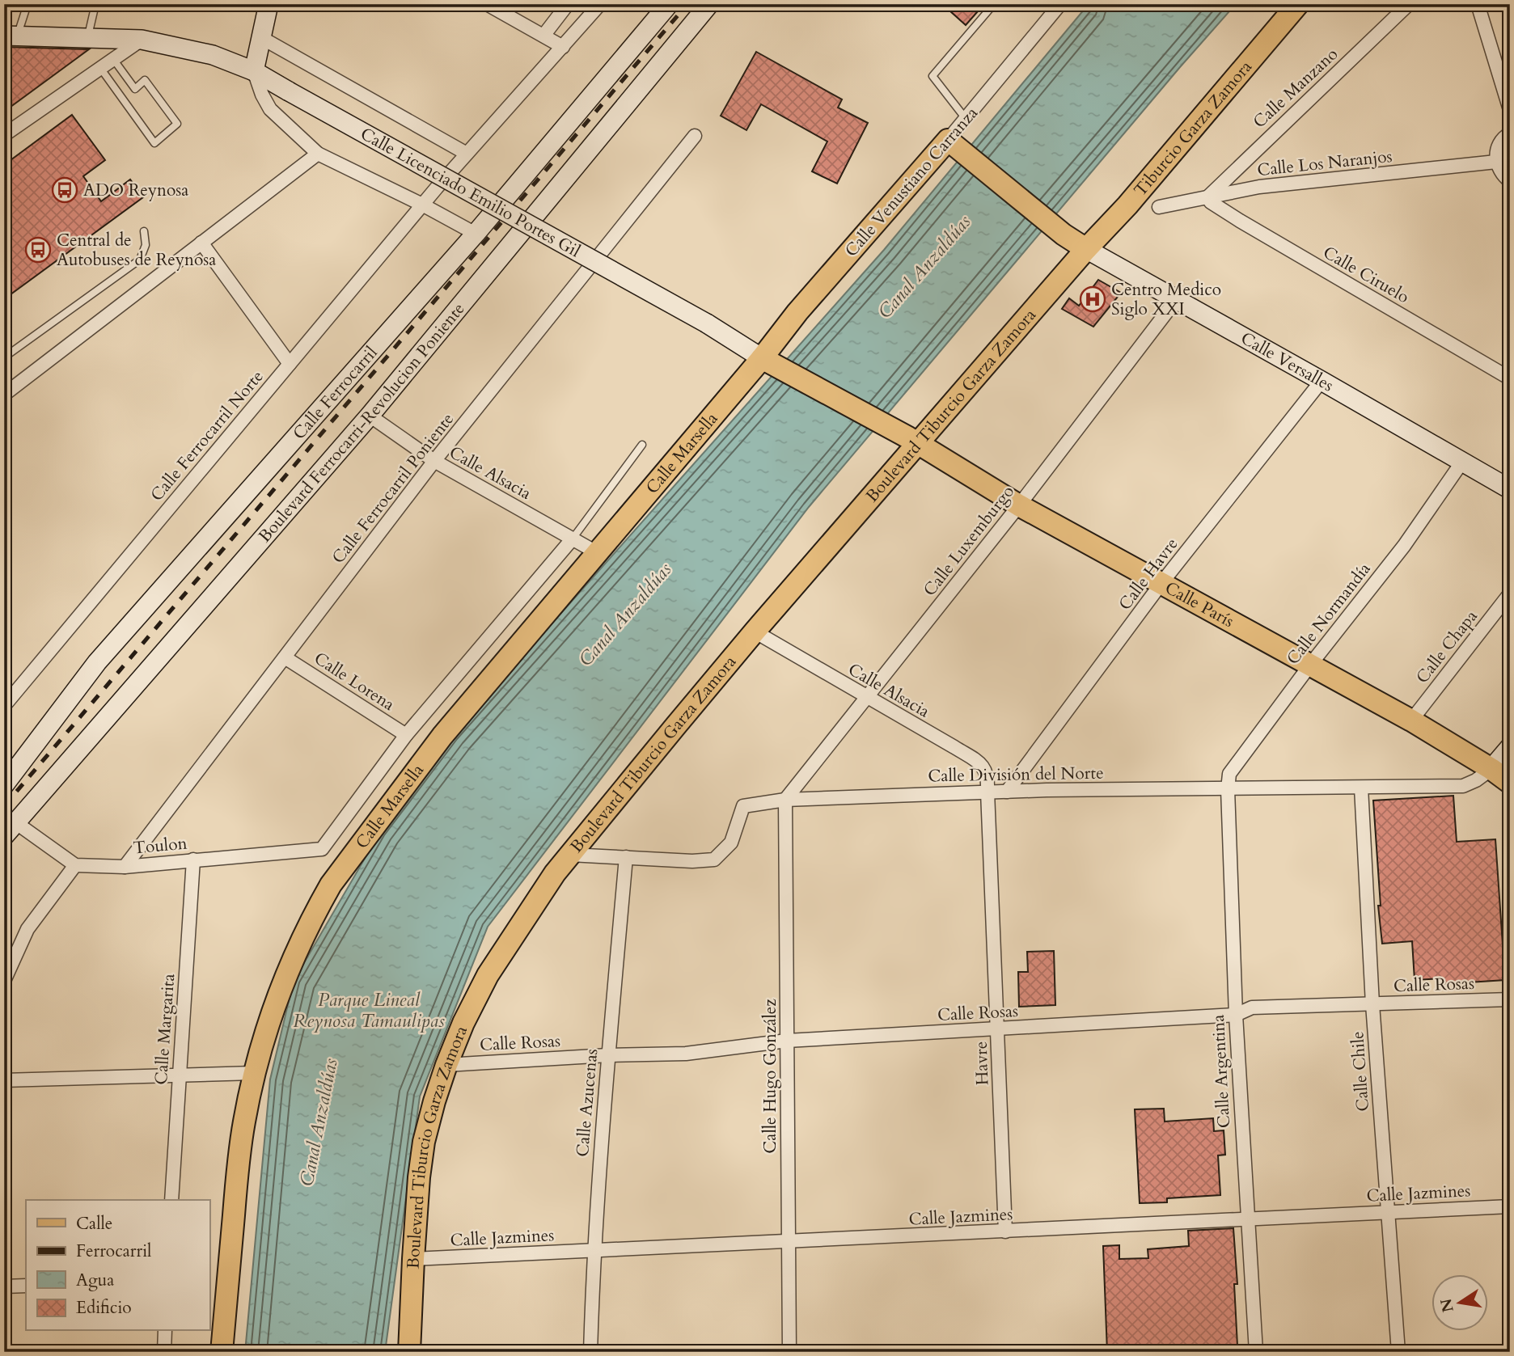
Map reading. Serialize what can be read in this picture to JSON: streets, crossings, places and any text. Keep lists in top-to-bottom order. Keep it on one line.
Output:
{"streets":{"main road":["Tiburcio Garza Zamora","Calle Venustiano Carranza","Calle Licenciado Emilio Portes Gil","Calle Versalles","Boulevard Tiburcio Garza Zamora","Calle Marsella","Calle París"],"street":["Calle Manzano","Calle Los Naranjos","Calle Ciruelo","Calle Ferrocarril","Boulevard Ferrocarri-Revolucion Poniente","Calle Ferrocarril Norte","Calle Alsacia","Calle Ferrocarril Poniente","Calle Luxemburgo","Calle Havre","Calle Normandía","Calle Chapa","Calle Lorena","Calle División del Norte","Toulon","Calle Rosas","Calle Margarita","Havre","Calle Argentina","Calle Chile","Calle Hugo González","Calle Azucenas","Calle Jazmines"]},"crossings":[["Calle Manzano","Calle Los Naranjos"],["Calle Manzano","Calle Ciruelo"],["Tiburcio Garza Zamora","Calle Versalles"],["Tiburcio Garza Zamora","Boulevard Tiburcio Garza Zamora"],["Calle Los Naranjos","Calle Ciruelo"],["Calle Venustiano Carranza","Calle Licenciado Emilio Portes Gil"],["Calle Venustiano Carranza","Calle Versalles"],["Calle Venustiano Carranza","Calle Marsella"],["Calle Licenciado Emilio Portes Gil","Boulevard Tiburcio Garza Zamora"],["Calle Licenciado Emilio Portes Gil","Calle Marsella"],["Calle Licenciado Emilio Portes Gil","Calle París"],["Calle Versalles","Boulevard Tiburcio Garza Zamora"],["Calle Versalles","Calle Luxemburgo"],["Calle Versalles","Calle Havre"],["Calle Versalles","Calle Normandía"],["Boulevard Tiburcio Garza Zamora","Calle Alsacia"],["Boulevard Tiburcio Garza Zamora","Calle París"],["Boulevard Tiburcio Garza Zamora","Calle División del Norte"],["Boulevard Tiburcio Garza Zamora","Calle Rosas"],["Boulevard Tiburcio Garza Zamora","Calle Jazmines"],["Boulevard Ferrocarri-Revolucion Poniente","Calle Alsacia"],["Calle Marsella","Calle Alsacia"],["Calle Alsacia","Calle Ferrocarril Poniente"],["Calle Alsacia","Calle Luxemburgo"],["Calle Alsacia","Calle División del Norte"],["Calle Alsacia","Havre"],["Calle Ferrocarril Poniente","Calle Lorena"],["Calle Ferrocarril Poniente","Toulon"],["Calle Luxemburgo","Calle París"],["Calle Luxemburgo","Calle División del Norte"],["Calle Luxemburgo","Calle Hugo González"],["Calle Havre","Calle París"],["Calle Havre","Calle División del Norte"],["Calle París","Calle Normandía"],["Calle París","Calle Chapa"],["Calle París","Calle División del Norte"],["Calle Normandía","Calle División del Norte"],["Calle Normandía","Calle Argentina"],["Calle Lorena","Toulon"],["Calle División del Norte","Havre"],["Calle División del Norte","Calle Argentina"],["Calle División del Norte","Calle Chile"],["Calle División del Norte","Calle Hugo González"],["Calle División del Norte","Calle Azucenas"],["Toulon","Calle Margarita"],["Calle Rosas","Havre"],["Calle Rosas","Calle Argentina"],["Calle Rosas","Calle Chile"],["Calle Rosas","Calle Hugo González"],["Calle Rosas","Calle Azucenas"],["Havre","Calle Jazmines"],["Calle Argentina","Calle Jazmines"],["Calle Chile","Calle Jazmines"],["Calle Hugo González","Calle Jazmines"],["Calle Azucenas","Calle Jazmines"]],"water":["Canal Anzaldúas","Parque Lineal Reynosa Tamaulipas"],"places":{"bus stop":["ADO Reynosa","Central de Autobuses de Reynosa"],"hospital":["Centro Medico Siglo XXI"]},"legend":["Calle","Ferrocarril","Agua","Edificio"],"north":"left"}
